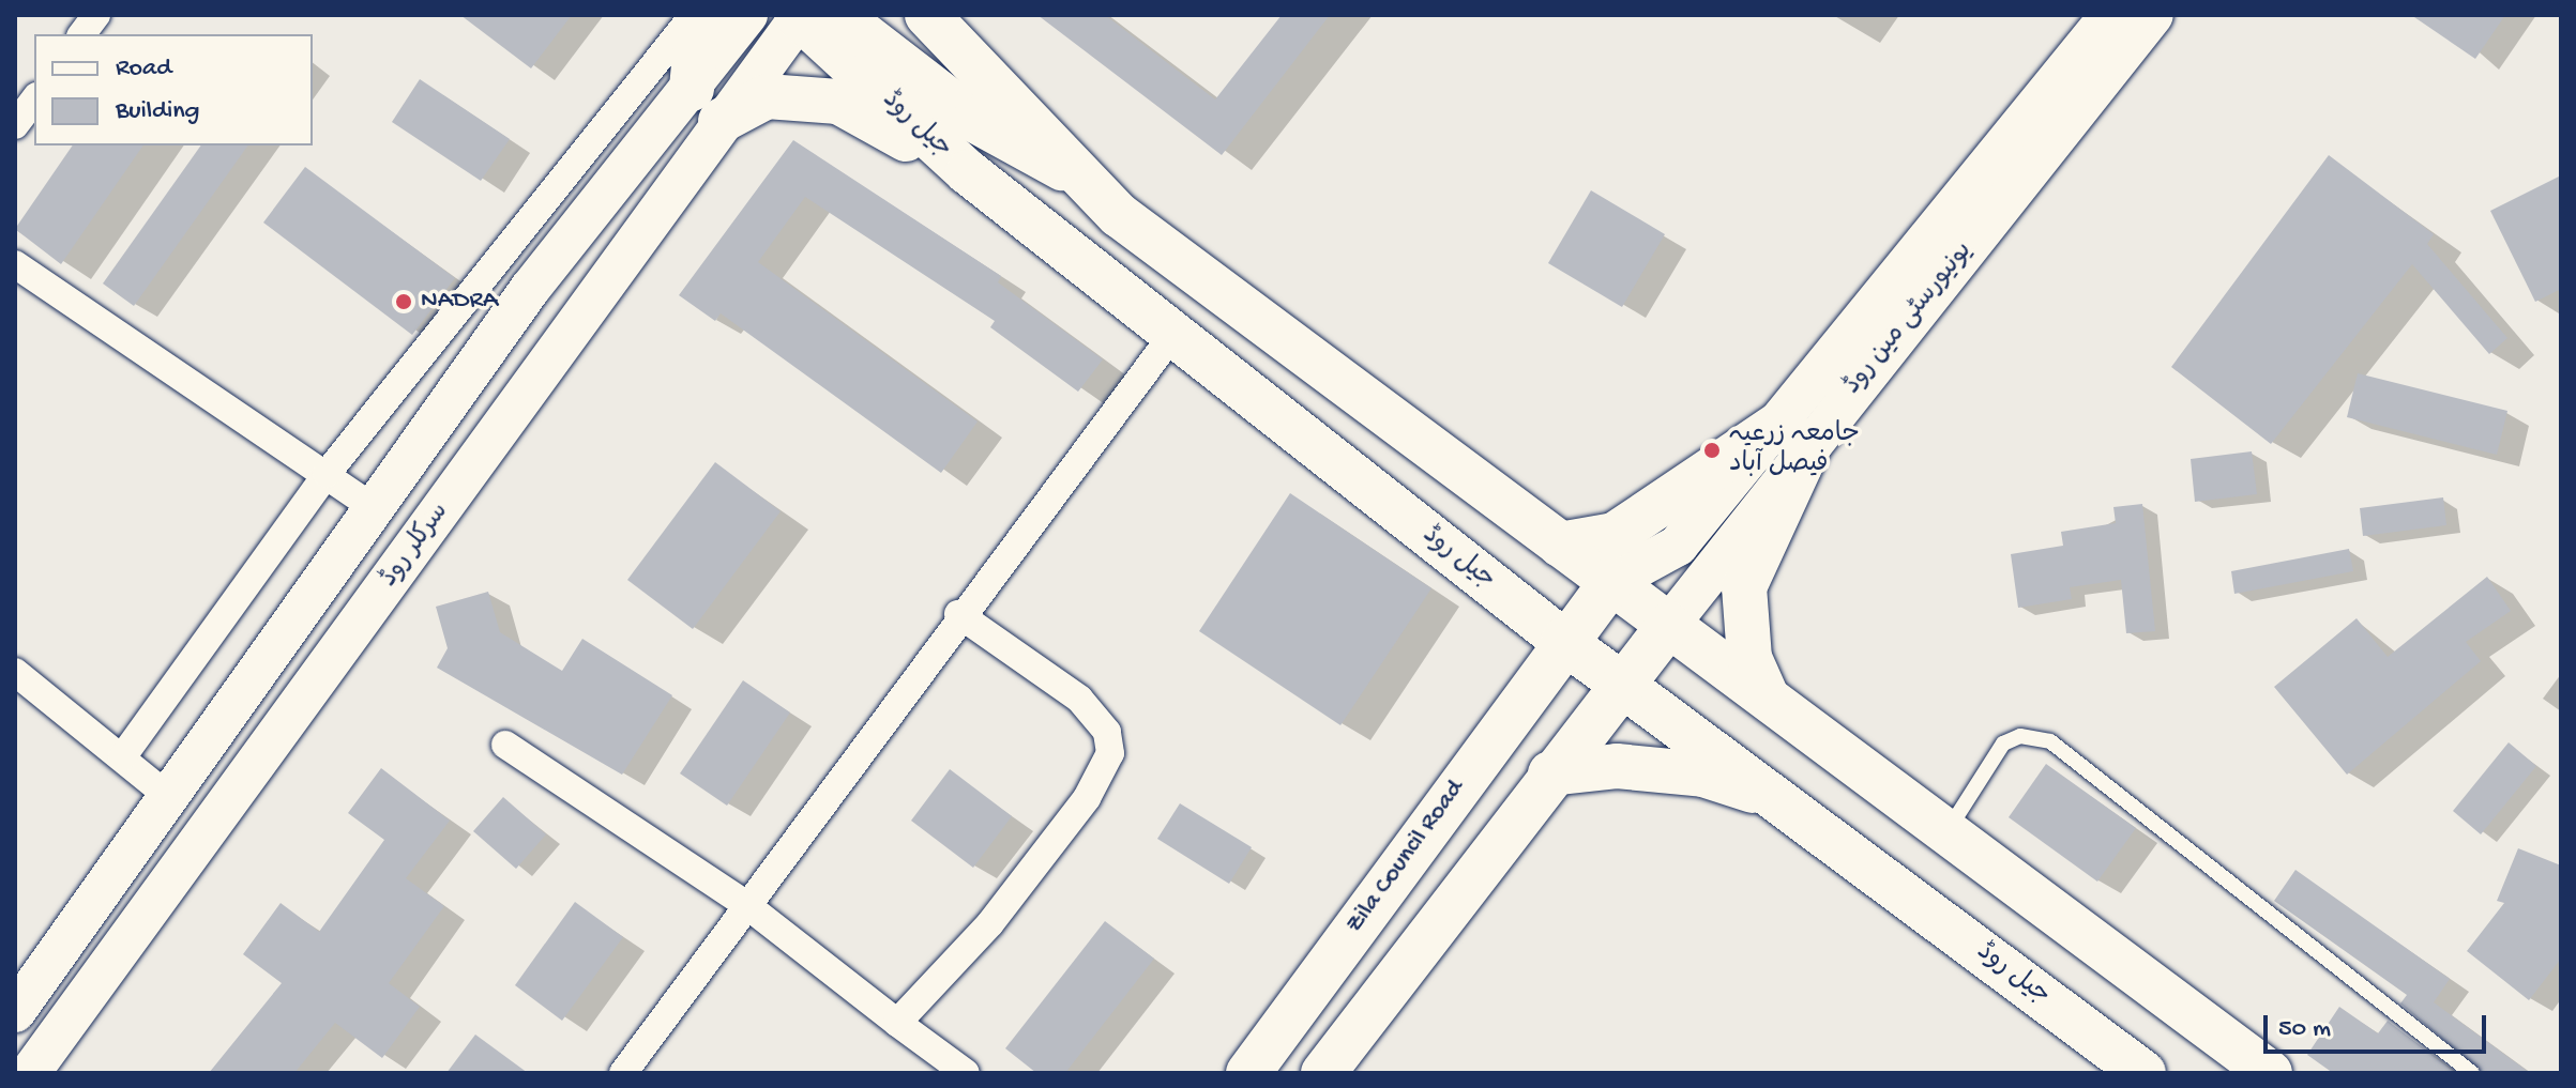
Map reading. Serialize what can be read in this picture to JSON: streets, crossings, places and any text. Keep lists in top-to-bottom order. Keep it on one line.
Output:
{"streets":{"main road":["جیل روڈ","یونیورسٹی مین روڈ","سرکلر روڈ","Zila Council Road"]},"crossings":[["جیل روڈ","سرکلر روڈ"],["جیل روڈ","Zila Council Road"],["یونیورسٹی مین روڈ","Zila Council Road"]],"places":["NADRA","جامعہ زرعیہ فیصل آباد"],"legend":["Road","Building"],"scale_bar":"50 m"}
